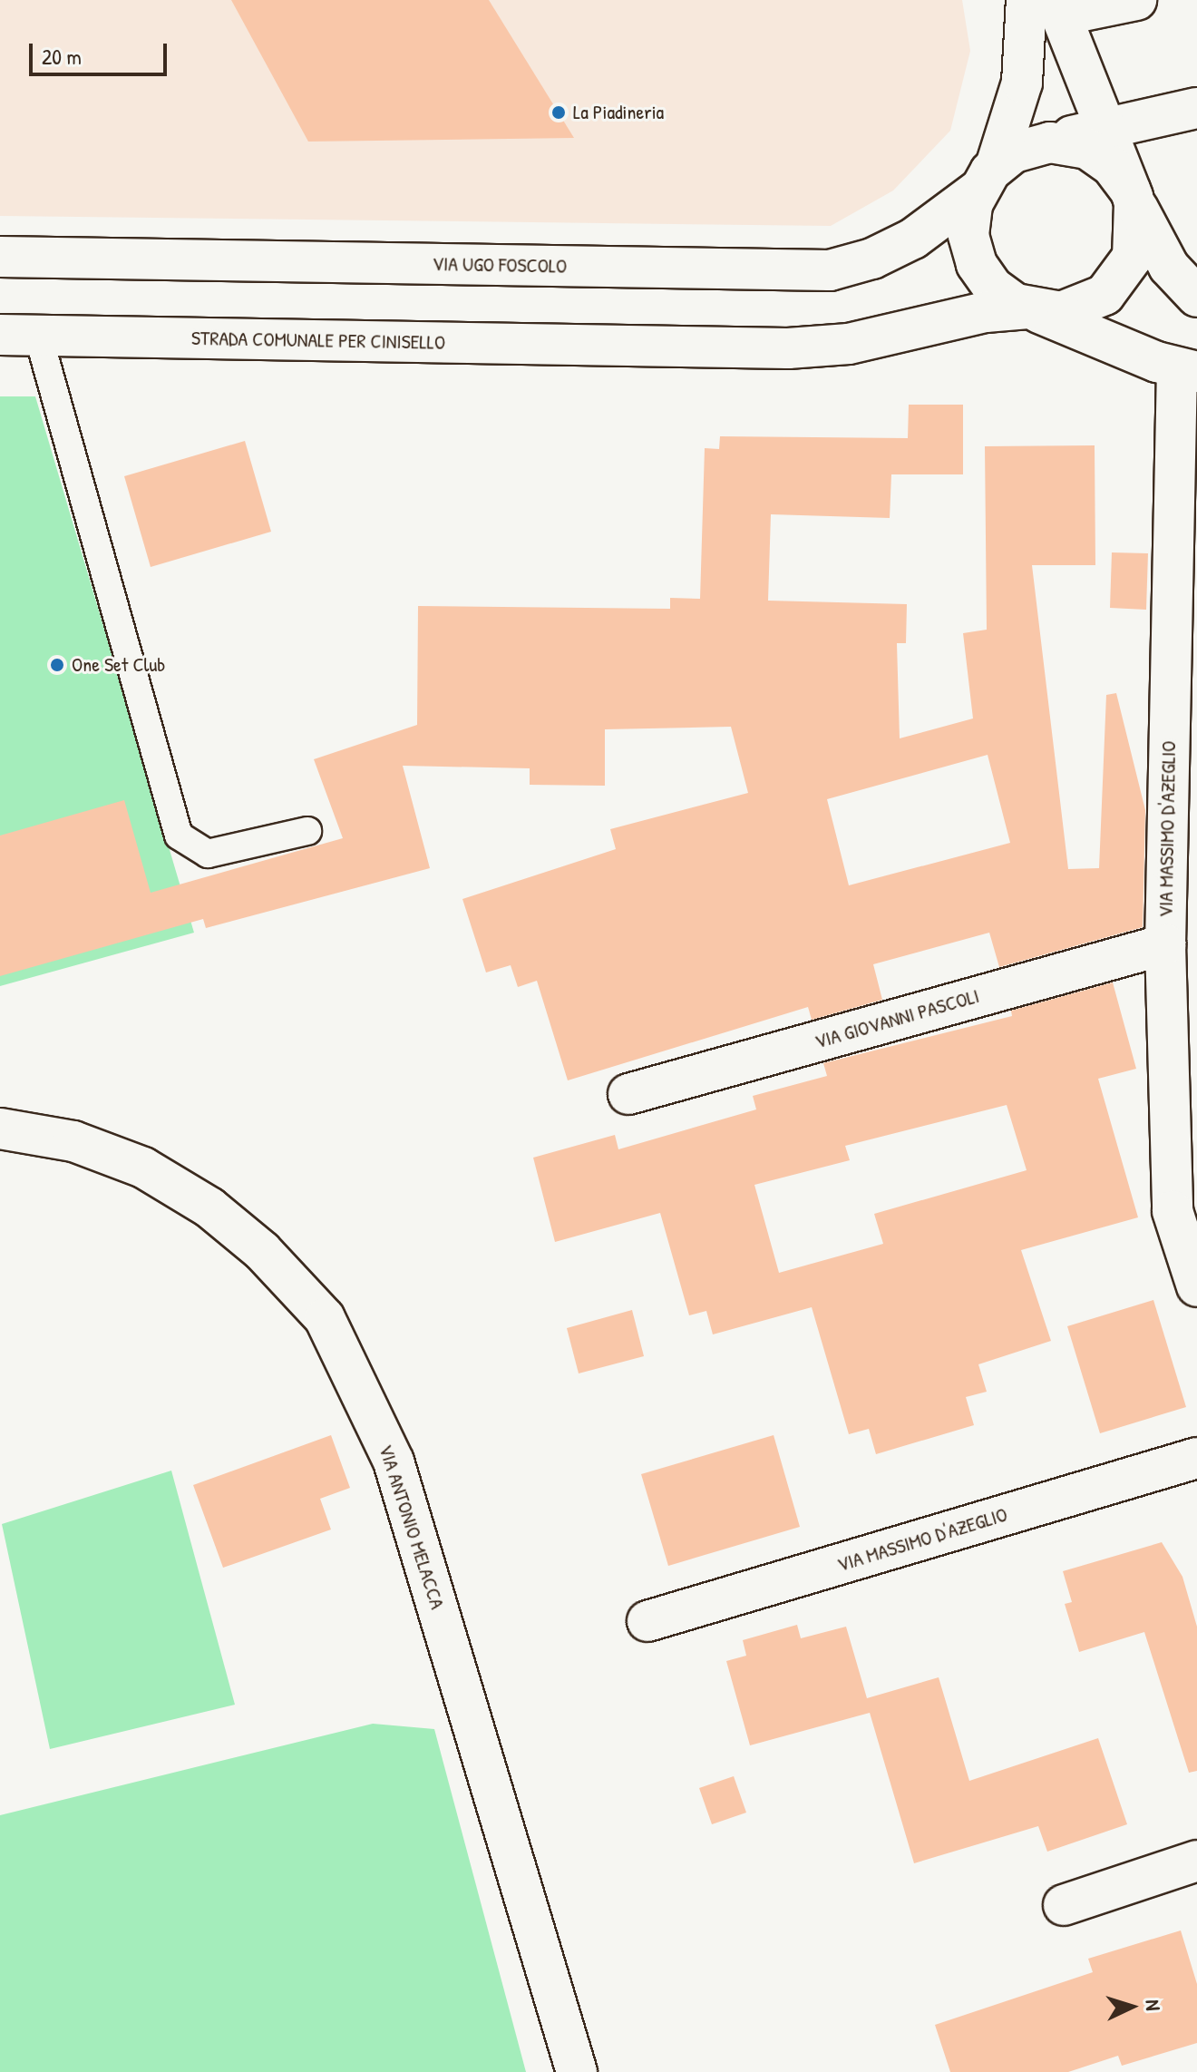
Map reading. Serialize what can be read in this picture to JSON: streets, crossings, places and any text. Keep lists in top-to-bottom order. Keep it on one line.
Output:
{"streets":{"street":["VIA UGO FOSCOLO","STRADA COMUNALE PER CINISELLO","VIA MASSIMO D'AZEGLIO","VIA GIOVANNI PASCOLI","VIA ANTONIO MELACCA"]},"crossings":[["VIA UGO FOSCOLO","STRADA COMUNALE PER CINISELLO"],["VIA MASSIMO D'AZEGLIO","VIA GIOVANNI PASCOLI"]],"places":["La Piadineria","One Set Club"],"scale_bar":"20 m","north":"right"}
